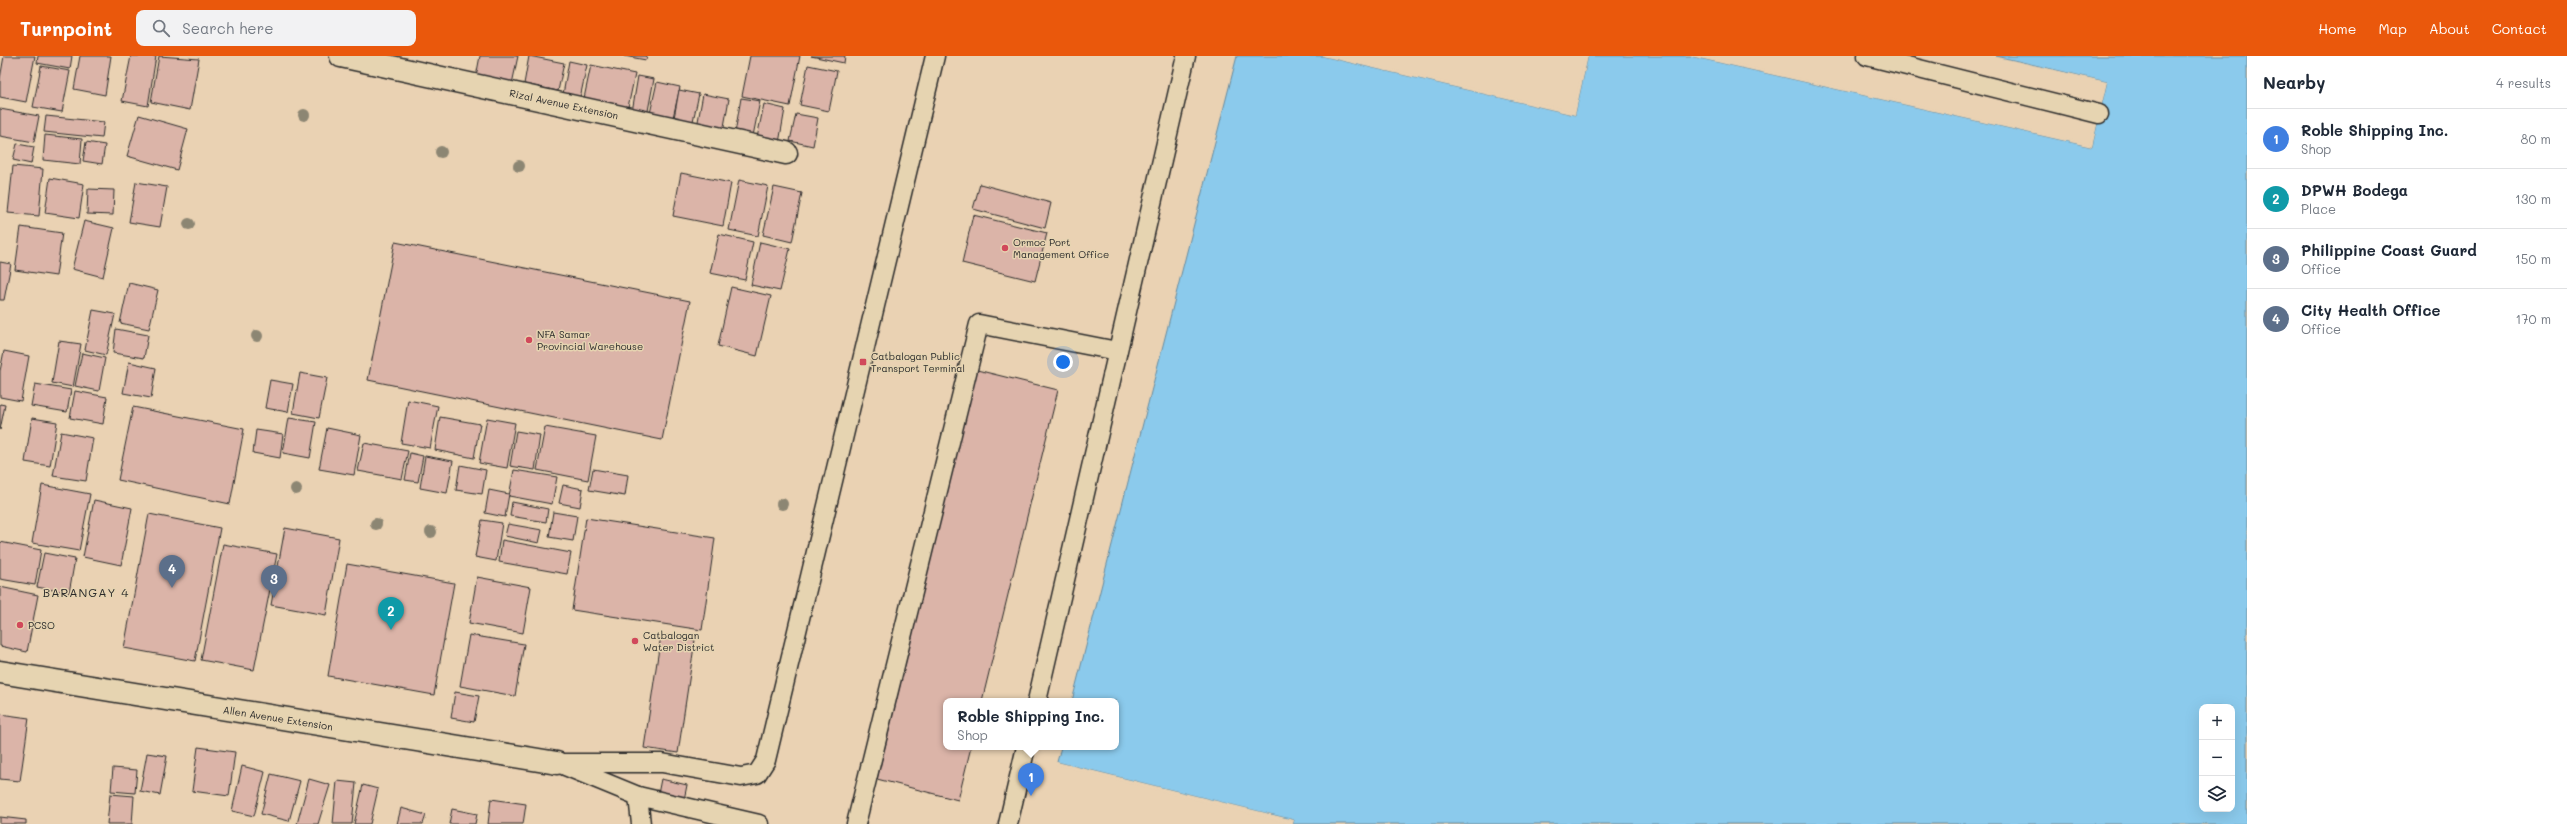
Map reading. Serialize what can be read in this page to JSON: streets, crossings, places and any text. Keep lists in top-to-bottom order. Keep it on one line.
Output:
{"streets":{"street":["Rizal Avenue Extension","Allen Avenue Extension"]},"districts":["BARANGAY 4"],"places":{"other":["Ormoc Port Management Office","NFA Samar Provincial Warehouse","PCSO","Catbalogan Water District"],"transit":["Catbalogan Public Transport Terminal"]},"page":{"header":"Turnpoint","search":"Search here","nav":["Home","Map","About","Contact"],"heading":["Nearby","4 results"],"list":[{"mark":"1","name":"Roble Shipping Inc.","note":"Shop","value":"80 m"},{"mark":"2","name":"DPWH Bodega","note":"Place","value":"130 m"},{"mark":"3","name":"Philippine Coast Guard","note":"Office","value":"150 m"},{"mark":"4","name":"City Health Office","note":"Office","value":"170 m"}],"pins":["4","3","2","1"],"popup":["Roble Shipping Inc.","Shop"],"map_buttons":["+","−"]}}
